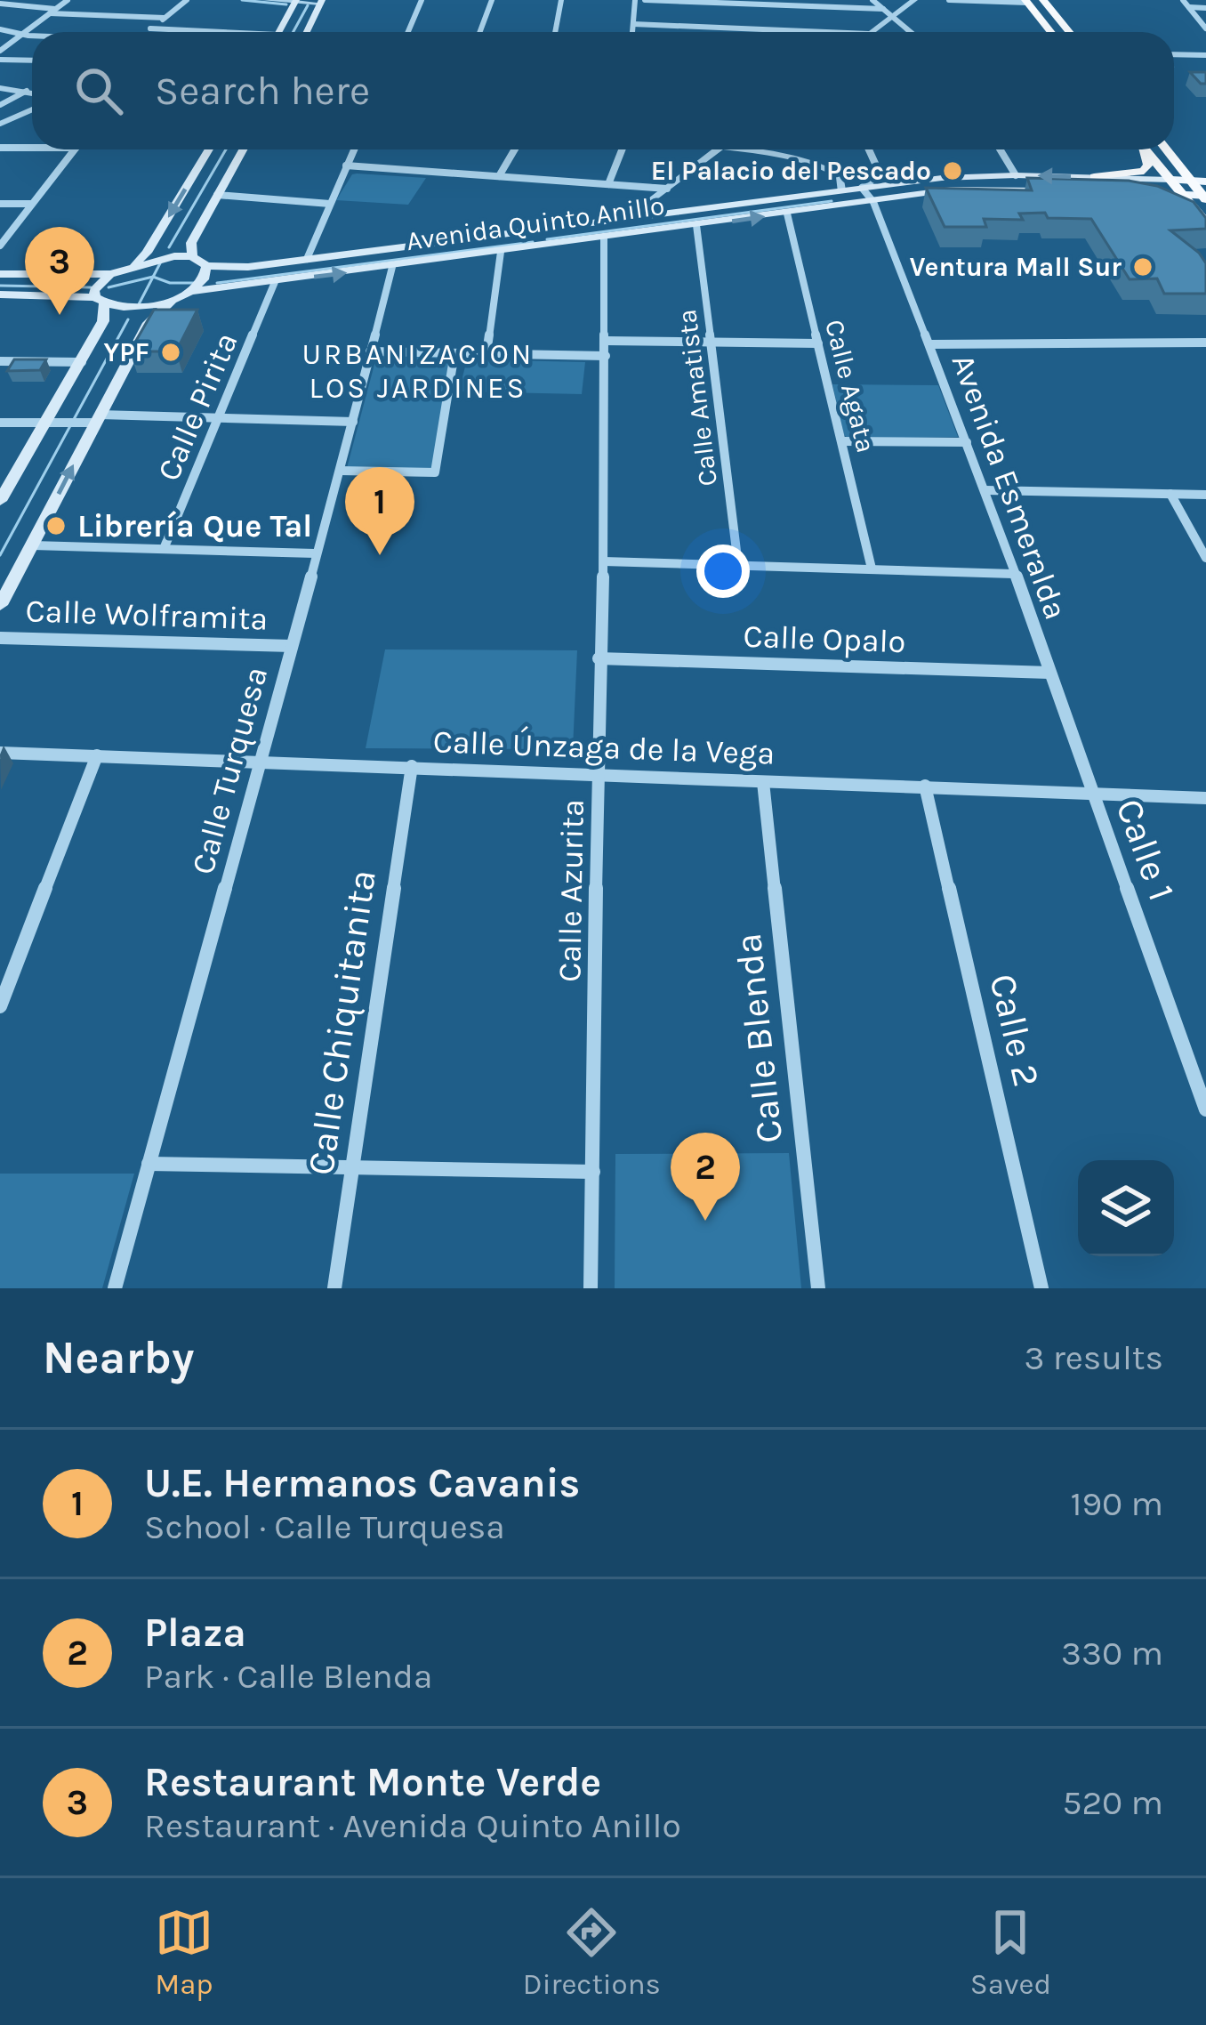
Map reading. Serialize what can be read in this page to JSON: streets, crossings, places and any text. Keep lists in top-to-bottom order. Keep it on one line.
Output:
{"streets":{"main road":["Avenida Quinto Anillo"],"street":["Calle Agata","Calle Amatista","Calle Pirita","Avenida Esmeralda","Calle Wolframita","Calle Opalo","Calle Únzaga de la Vega","Calle Turquesa","Calle 1","Calle Azurita","Calle Chiquitanita","Calle 2","Calle Blenda"]},"crossings":[["Avenida Quinto Anillo","Calle Agata"],["Avenida Quinto Anillo","Calle Amatista"],["Avenida Quinto Anillo","Calle Pirita"],["Avenida Quinto Anillo","Avenida Esmeralda"],["Avenida Quinto Anillo","Calle Turquesa"],["Avenida Quinto Anillo","Calle Azurita"],["Avenida Esmeralda","Calle Opalo"],["Avenida Esmeralda","Calle Únzaga de la Vega"],["Avenida Esmeralda","Calle 1"],["Calle Wolframita","Calle Turquesa"],["Calle Opalo","Calle Azurita"],["Calle Únzaga de la Vega","Calle Turquesa"],["Calle Únzaga de la Vega","Calle 1"],["Calle Únzaga de la Vega","Calle Azurita"],["Calle Únzaga de la Vega","Calle Chiquitanita"],["Calle Únzaga de la Vega","Calle 2"],["Calle Únzaga de la Vega","Calle Blenda"]],"districts":["URBANIZACION LOS JARDINES"],"places":["El Palacio del Pescado","Ventura Mall Sur","YPF","Librería Que Tal"],"page":{"search":"Search here","pins":["3","1","2"],"heading":["Nearby","3 results"],"list":[{"mark":"1","name":"U.E. Hermanos Cavanis","note":"School · Calle Turquesa","value":"190 m"},{"mark":"2","name":"Plaza","note":"Park · Calle Blenda","value":"330 m"},{"mark":"3","name":"Restaurant Monte Verde","note":"Restaurant · Avenida Quinto Anillo","value":"520 m"}],"nav":["Map","Directions","Saved"]}}
